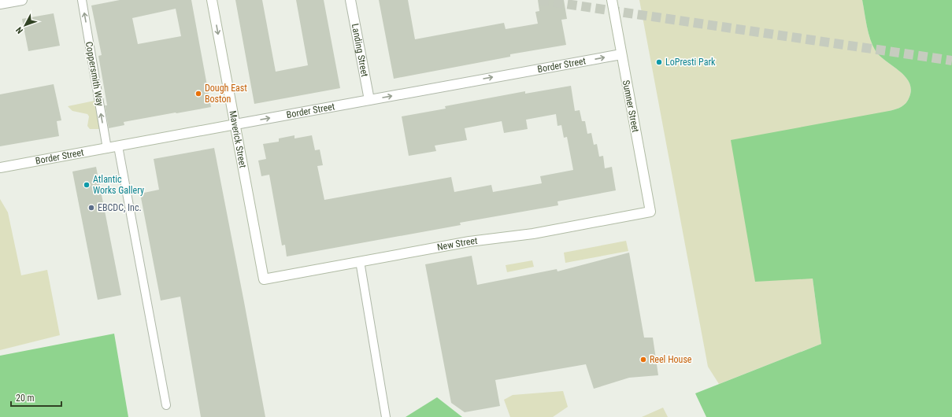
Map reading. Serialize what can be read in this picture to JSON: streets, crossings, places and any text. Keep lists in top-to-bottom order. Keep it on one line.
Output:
{"streets":{"street":["Landing Street","Border Street","Sumner Street","Maverick Street","New Street"],"lane":["Coppersmith Way"]},"crossings":[["Landing Street","Border Street"],["Border Street","Coppersmith Way"],["Border Street","Sumner Street"],["Border Street","Maverick Street"],["Sumner Street","New Street"],["Maverick Street","New Street"]],"one_way":["Border Street","Coppersmith Way","Maverick Street"],"places":["LoPresti Park","Dough East Boston","Atlantic Works Gallery","EBCDC, Inc.","Reel House"],"scale_bar":"20 m","north":"bottom left"}
